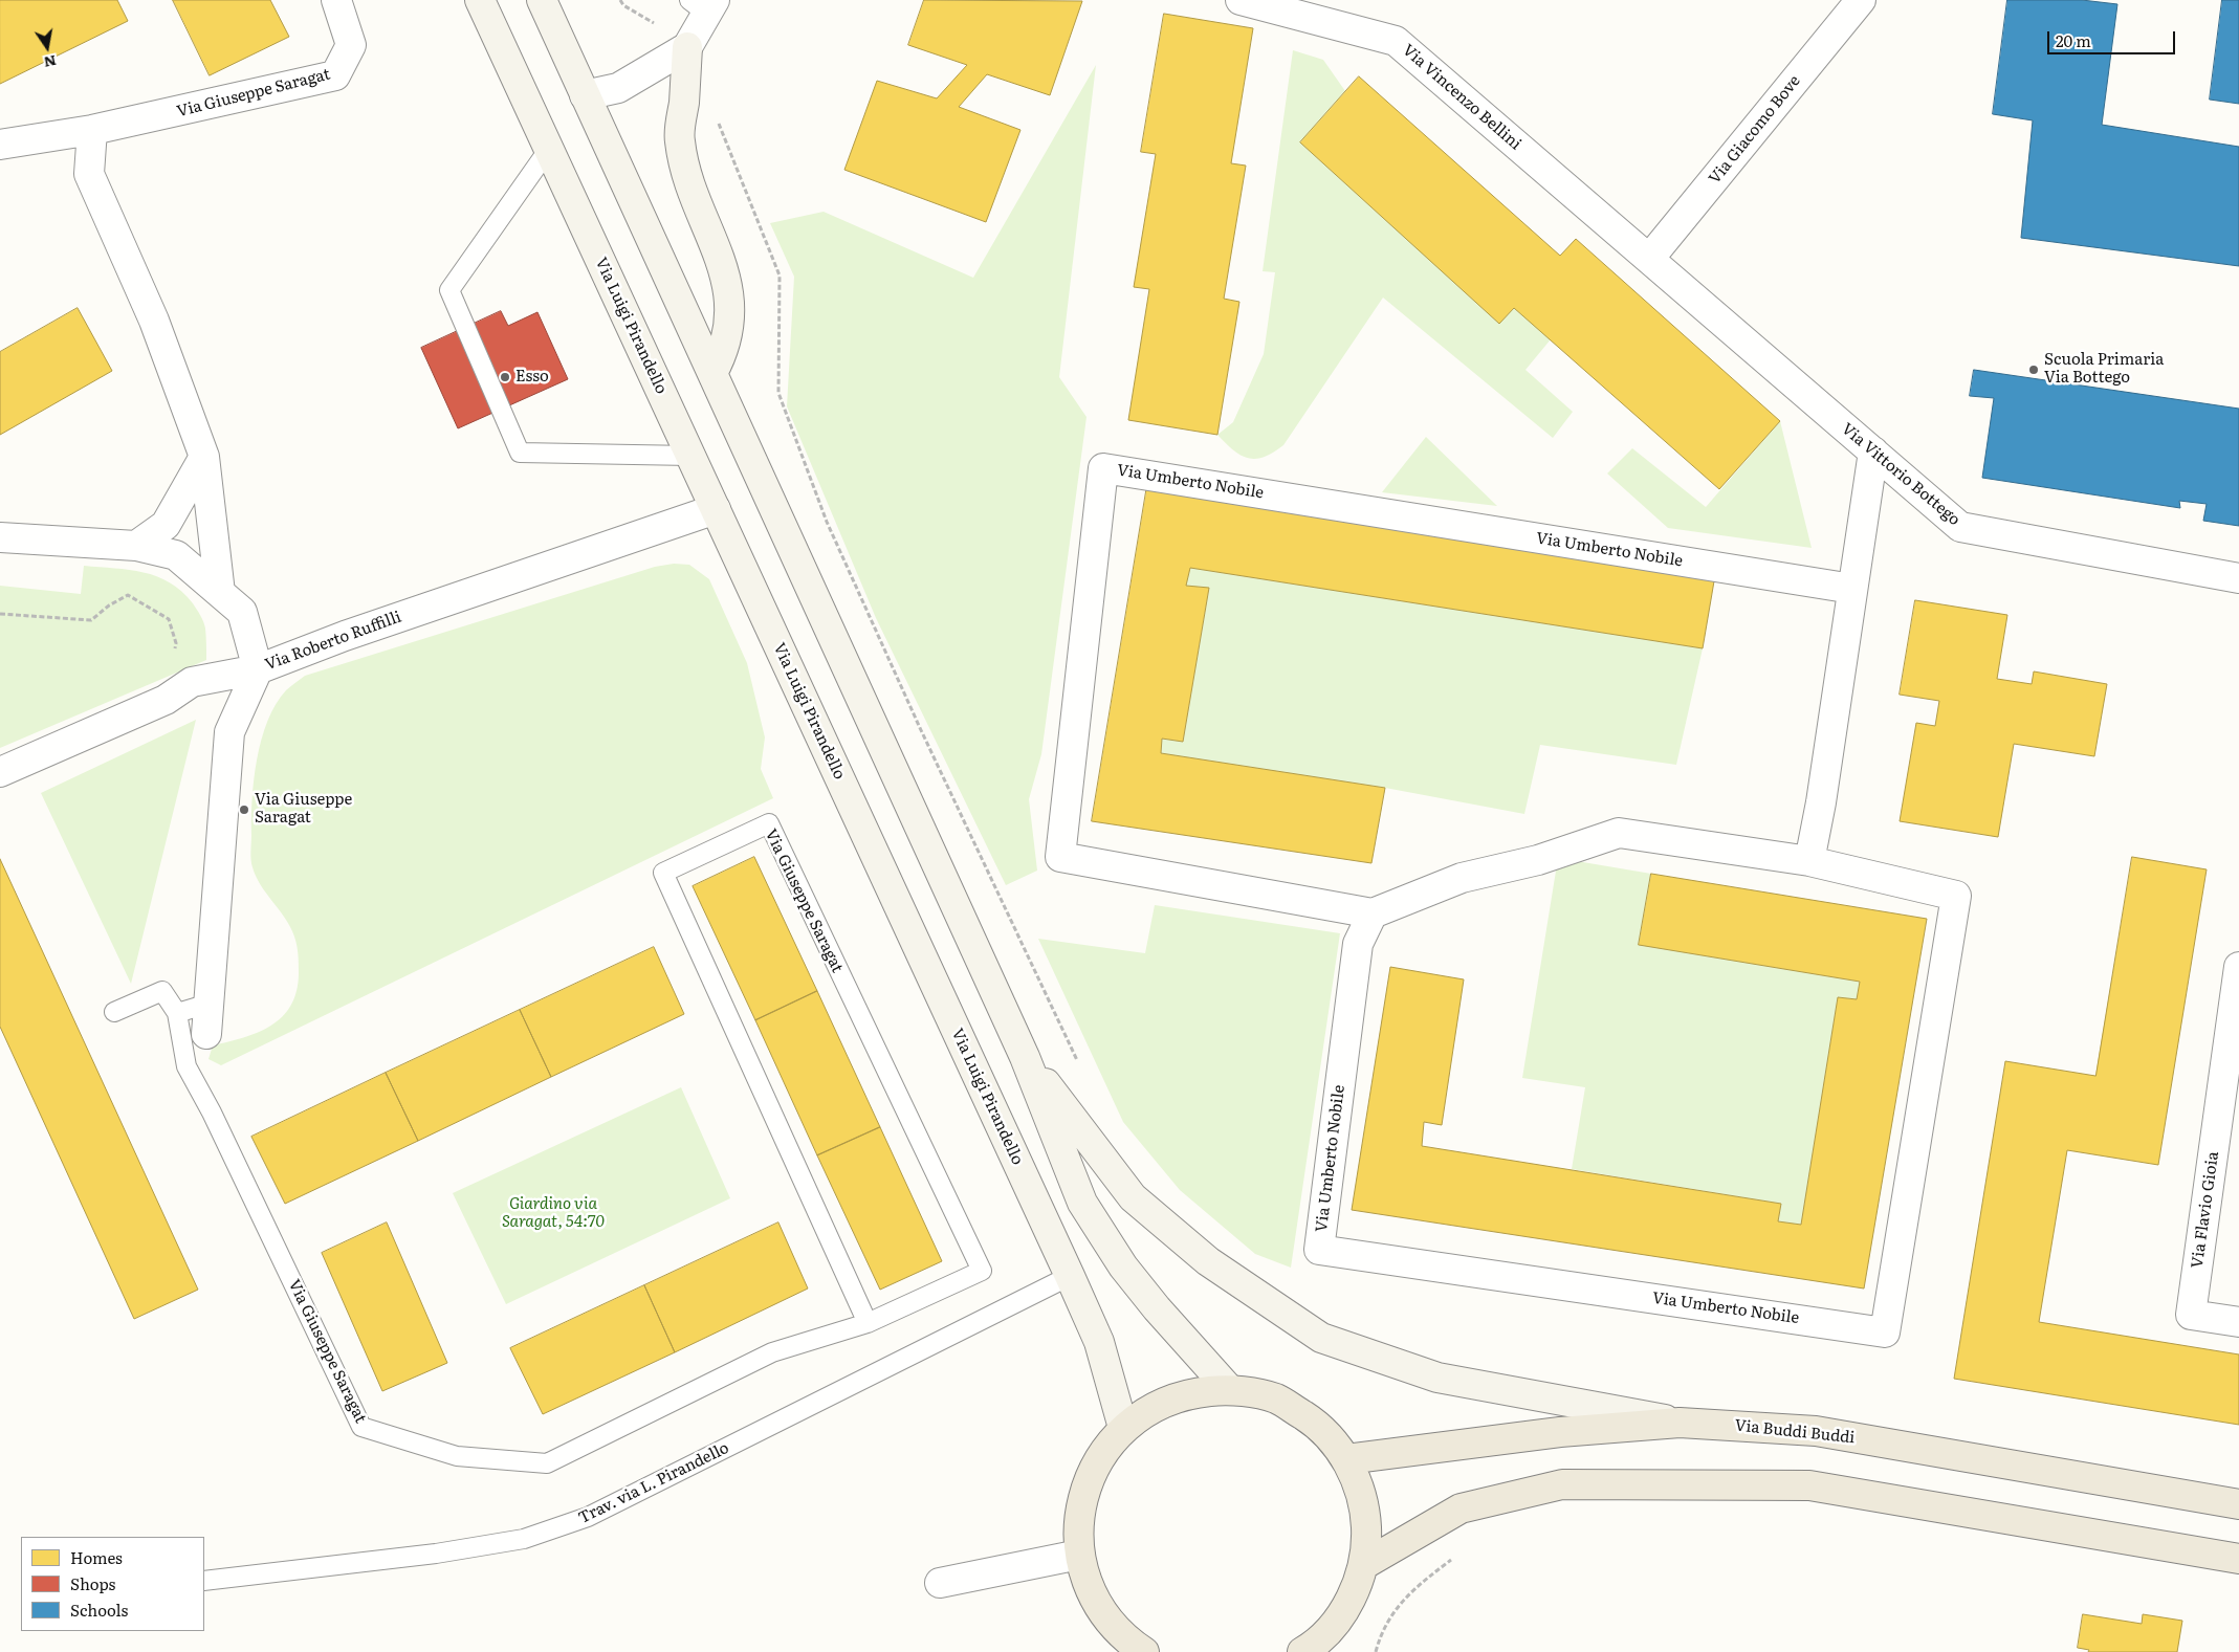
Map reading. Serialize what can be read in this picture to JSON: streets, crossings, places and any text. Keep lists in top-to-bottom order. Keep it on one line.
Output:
{"streets":{"main road":["Via Luigi Pirandello","Via Buddi Buddi"],"street":["Via Giuseppe Saragat","Via Vincenzo Bellini","Via Giacomo Bove","Via Vittorio Bottego","Via Umberto Nobile","Via Roberto Ruffilli","Via Flavio Gioia"],"lane":["Trav. via L. Pirandello"]},"crossings":[["Via Vincenzo Bellini","Via Giacomo Bove"],["Via Vincenzo Bellini","Via Vittorio Bottego"],["Via Giacomo Bove","Via Vittorio Bottego"],["Via Luigi Pirandello","Via Roberto Ruffilli"],["Via Luigi Pirandello","Trav. via L. Pirandello"]],"parks":["Giardino via Saragat, 54:70"],"places":["Scuola Primaria Via Bottego","Esso","Via Giuseppe Saragat"],"legend":["Homes","Shops","Schools"],"scale_bar":"20 m","north":"bottom"}
